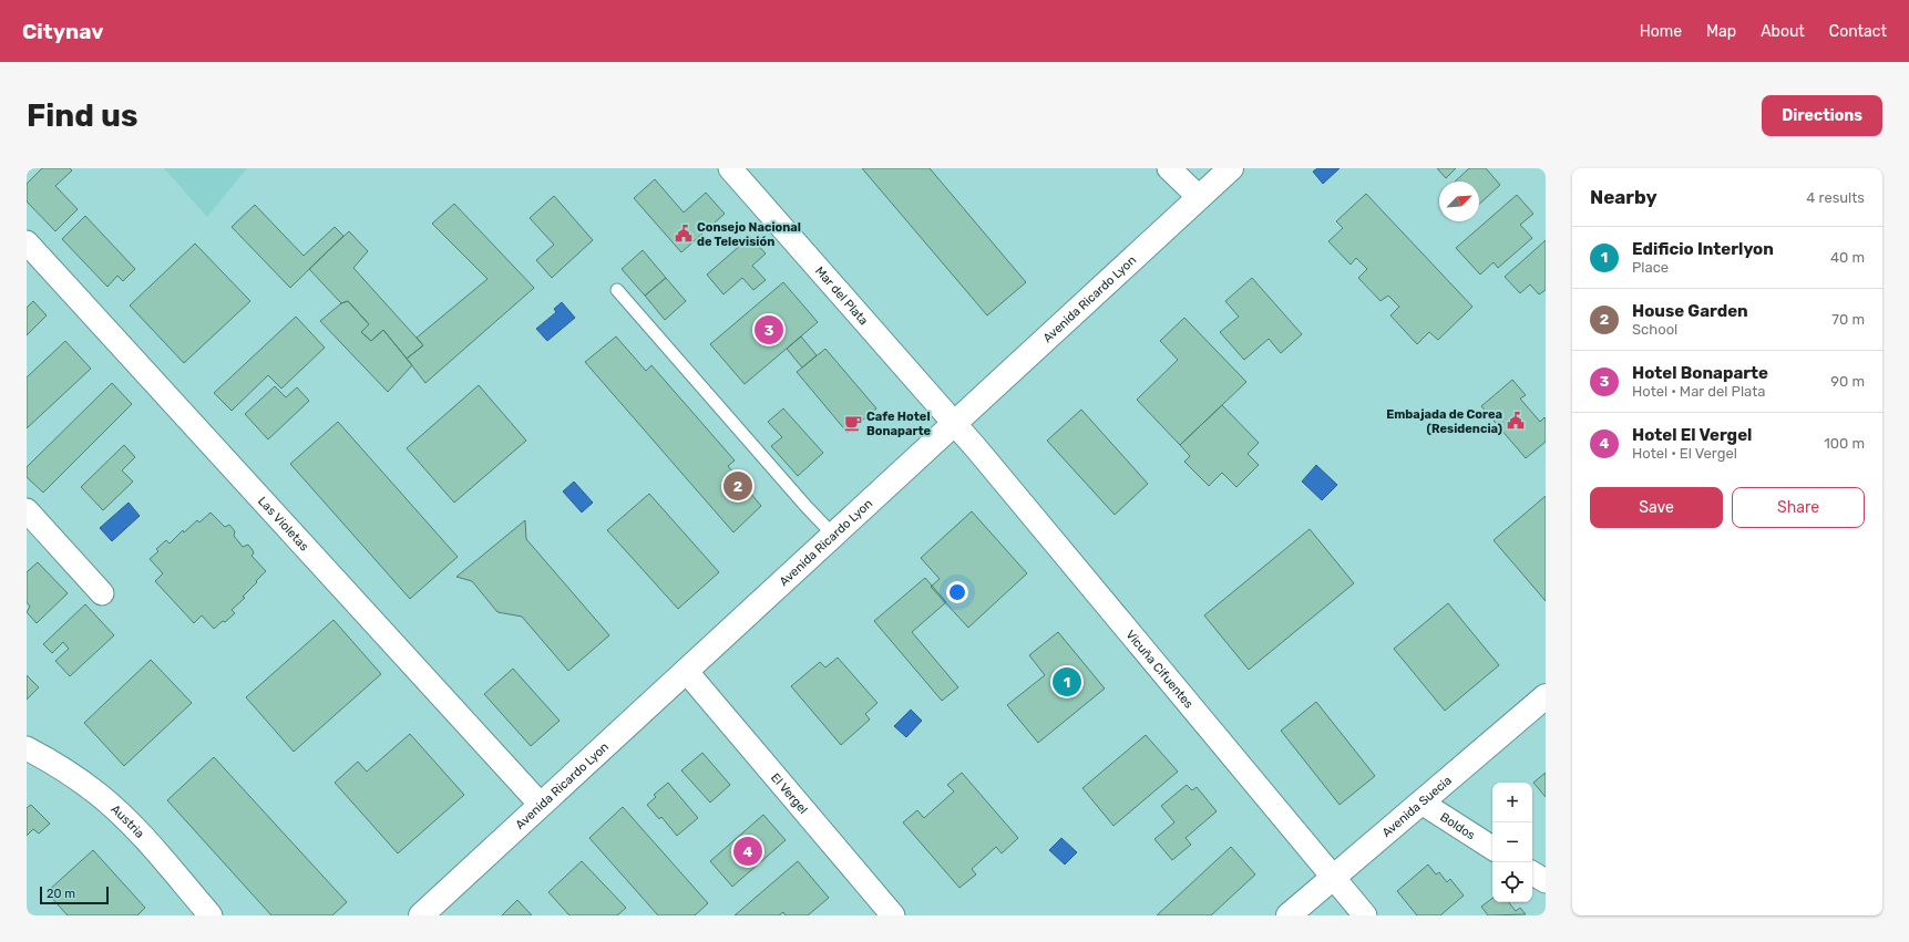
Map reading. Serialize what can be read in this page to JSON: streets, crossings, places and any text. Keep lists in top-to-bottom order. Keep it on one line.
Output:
{"streets":{"street":["Mar del Plata","Avenida Ricardo Lyon","Las Violetas","Vicuña Cifuentes","El Vergel","Avenida Suecia","Austria","Boldos"]},"crossings":[["Mar del Plata","Avenida Ricardo Lyon"],["Mar del Plata","Vicuña Cifuentes"],["Avenida Ricardo Lyon","Las Violetas"],["Avenida Ricardo Lyon","Vicuña Cifuentes"],["Avenida Ricardo Lyon","El Vergel"],["Vicuña Cifuentes","Avenida Suecia"],["Avenida Suecia","Boldos"]],"places":{"public building":["Consejo Nacional de Televisión","Embajada de Corea (Residencia)"],"cafe":["Cafe Hotel Bonaparte"]},"scale_bar":"20 m","north":"top right","page":{"header":"Citynav","nav":["Home","Map","About","Contact"],"buttons":["Directions",["Save","Share"]],"title":"Find us","heading":["Nearby","4 results"],"list":[{"mark":"1","name":"Edificio Interlyon","note":"Place","value":"40 m"},{"mark":"2","name":"House Garden","note":"School","value":"70 m"},{"mark":"3","name":"Hotel Bonaparte","note":"Hotel · Mar del Plata","value":"90 m"},{"mark":"4","name":"Hotel El Vergel","note":"Hotel · El Vergel","value":"100 m"}],"pins":["3","2","1","4"],"map_buttons":["+","−"],"scale":"20 m"}}
